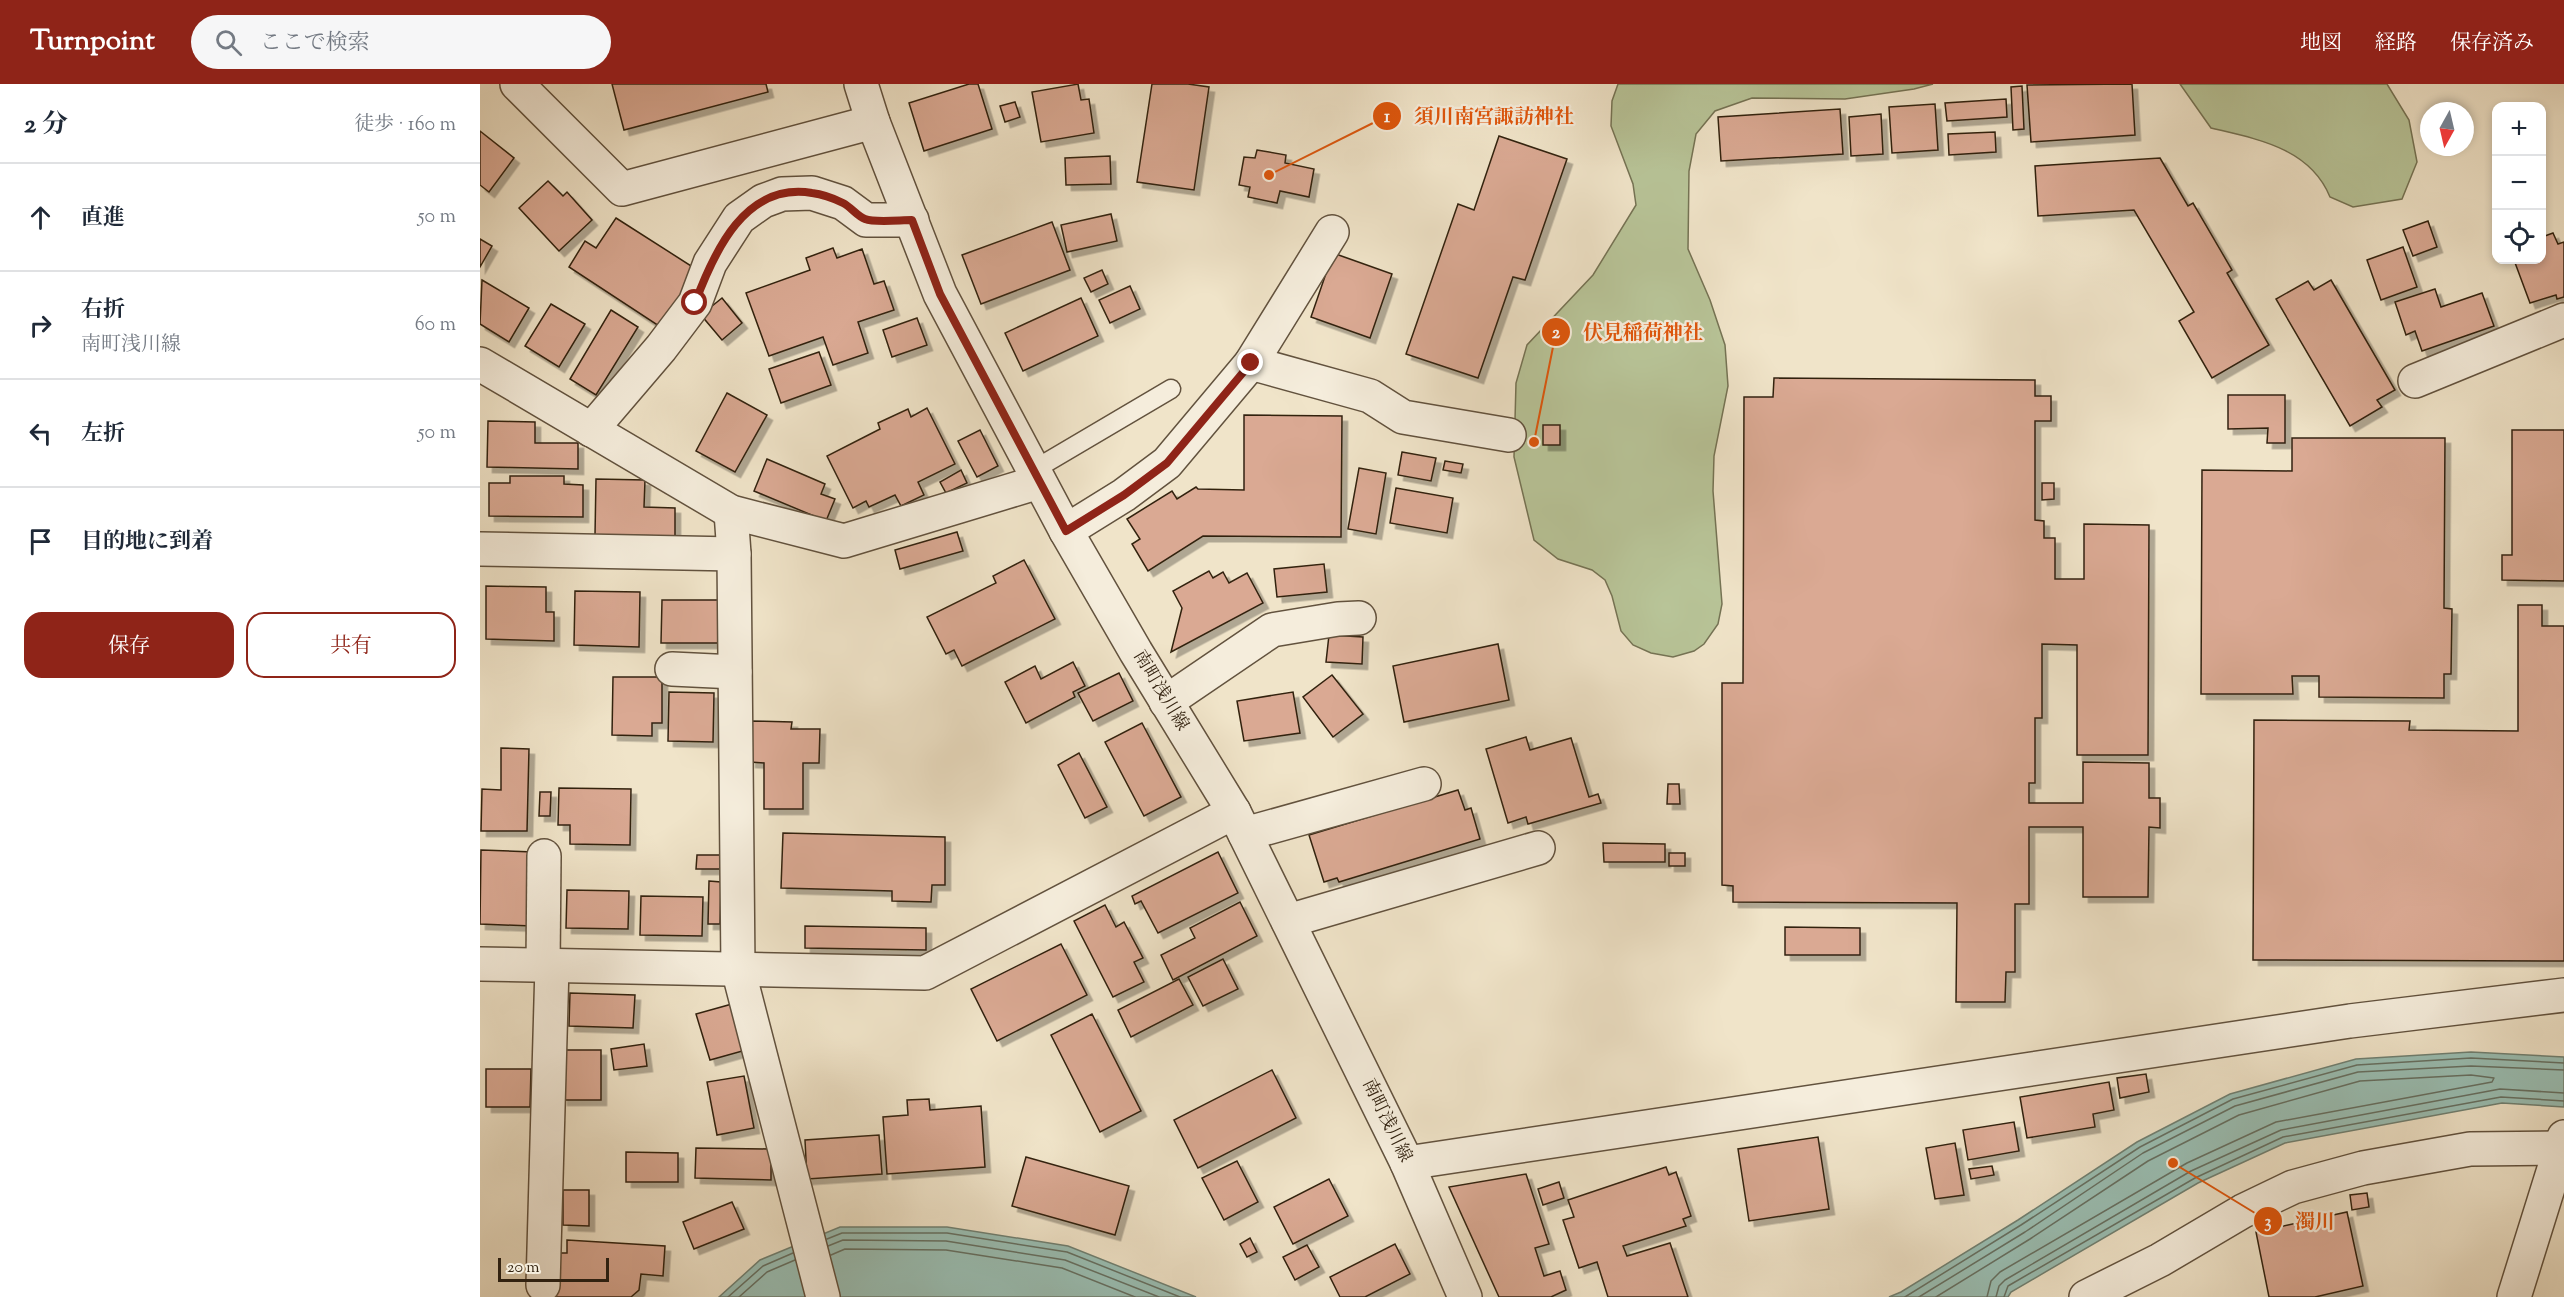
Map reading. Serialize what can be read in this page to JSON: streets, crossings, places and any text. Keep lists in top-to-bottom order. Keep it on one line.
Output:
{"streets":{"street":["南町浅川線"]},"places":["須川南宮諏訪神社","伏見稲荷神社","濁川"],"scale_bar":"20 m","north":"bottom","page":{"header":"Turnpoint","search":"ここで検索","nav":["地図","経路","保存済み"],"heading":["2 分","徒歩 · 160 m"],"map_buttons":["+","−"],"list":[["直進","50 m"],["右折","南町浅川線","60 m"],["左折","50 m"],"目的地に到着"],"buttons":["保存","共有"],"scale":"20 m"}}
